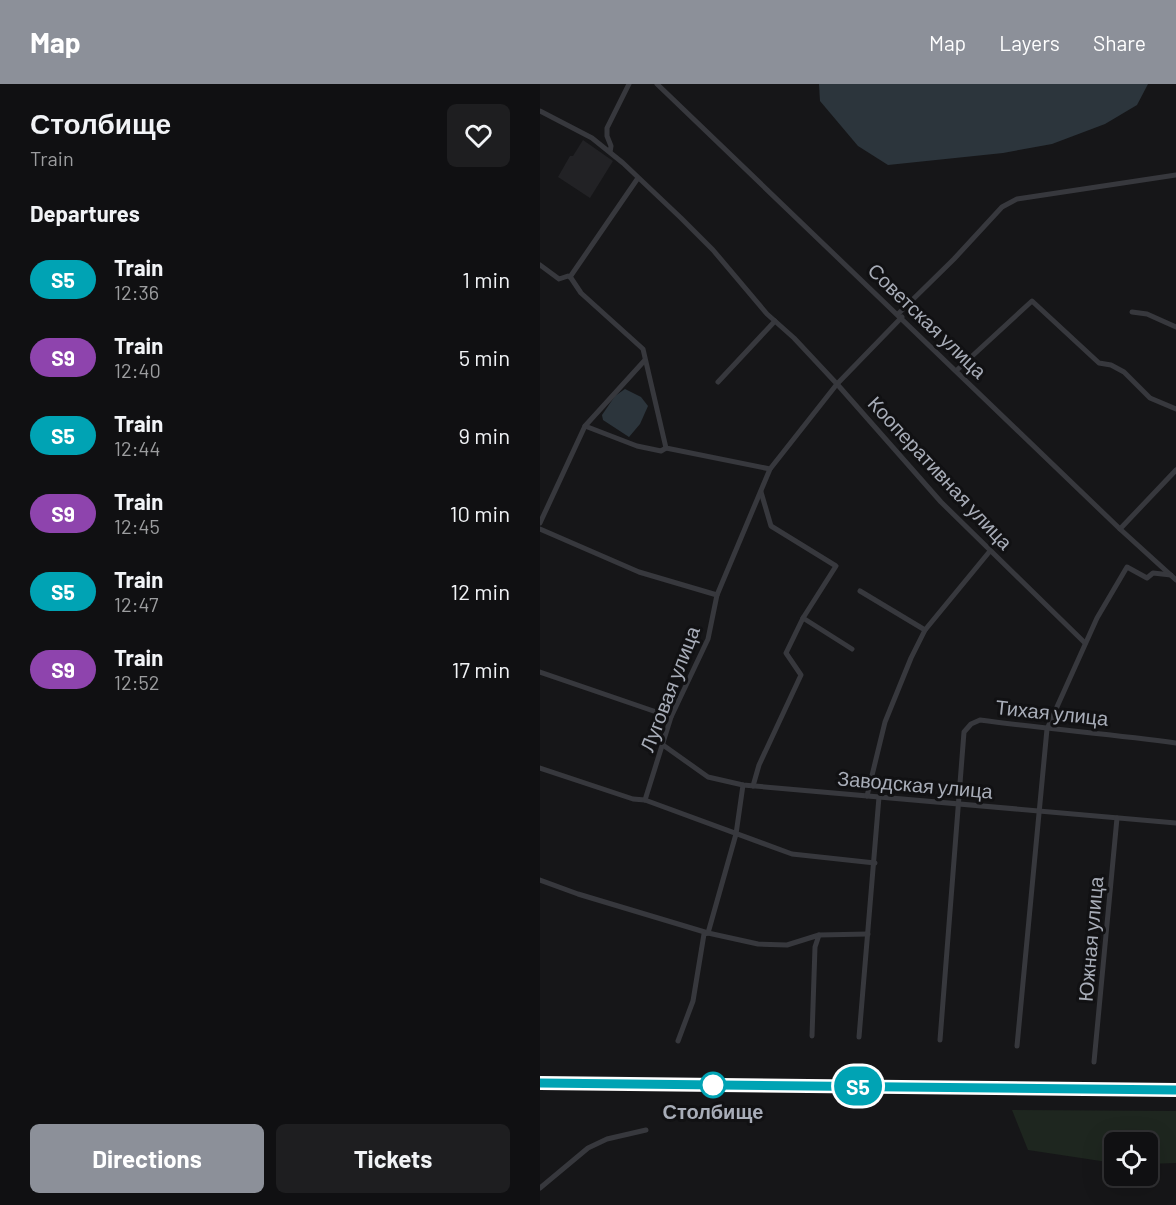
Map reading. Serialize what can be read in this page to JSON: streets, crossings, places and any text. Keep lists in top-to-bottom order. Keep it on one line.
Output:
{"streets":{"street":["Советская улица","Кооперативная улица","Луговая улица","Тихая улица","Заводская улица","Южная улица"]},"crossings":[["Советская улица","Луговая улица"],["Кооперативная улица","Луговая улица"],["Луговая улица","Заводская улица"],["Тихая улица","Заводская улица"],["Заводская улица","Южная улица"]],"places":["Столбище"],"page":{"header":"Map","nav":["Map","Layers","Share"],"heading":[["Столбище","Train"],"Departures"],"on_map":"S5","list":[{"mark":"S5","name":"Train","note":"12:36","value":"1 min"},{"mark":"S9","name":"Train","note":"12:40","value":"5 min"},{"mark":"S5","name":"Train","note":"12:44","value":"9 min"},{"mark":"S9","name":"Train","note":"12:45","value":"10 min"},{"mark":"S5","name":"Train","note":"12:47","value":"12 min"},{"mark":"S9","name":"Train","note":"12:52","value":"17 min"}],"buttons":["Directions","Tickets"]}}
